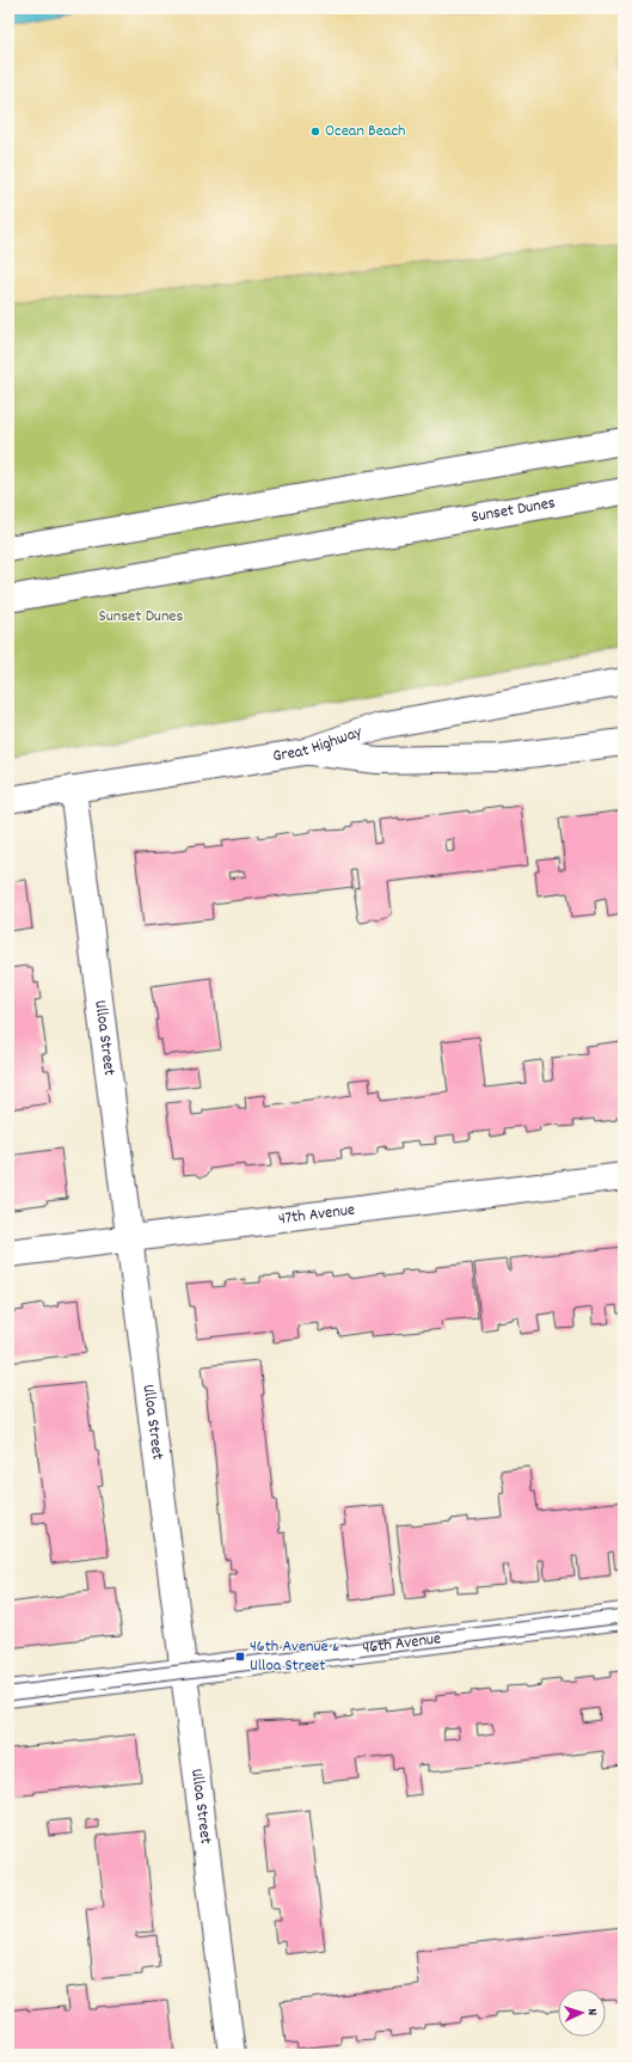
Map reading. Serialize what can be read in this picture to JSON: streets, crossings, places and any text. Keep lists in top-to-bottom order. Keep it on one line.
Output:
{"streets":{"street":["Sunset Dunes","Great Highway","Ulloa Street","47th Avenue","46th Avenue"]},"crossings":[["Great Highway","Ulloa Street"],["Ulloa Street","47th Avenue"],["Ulloa Street","46th Avenue"]],"parks":["Sunset Dunes"],"places":{"other":["Ocean Beach"],"transit":["46th Avenue & Ulloa Street"]},"north":"right"}
